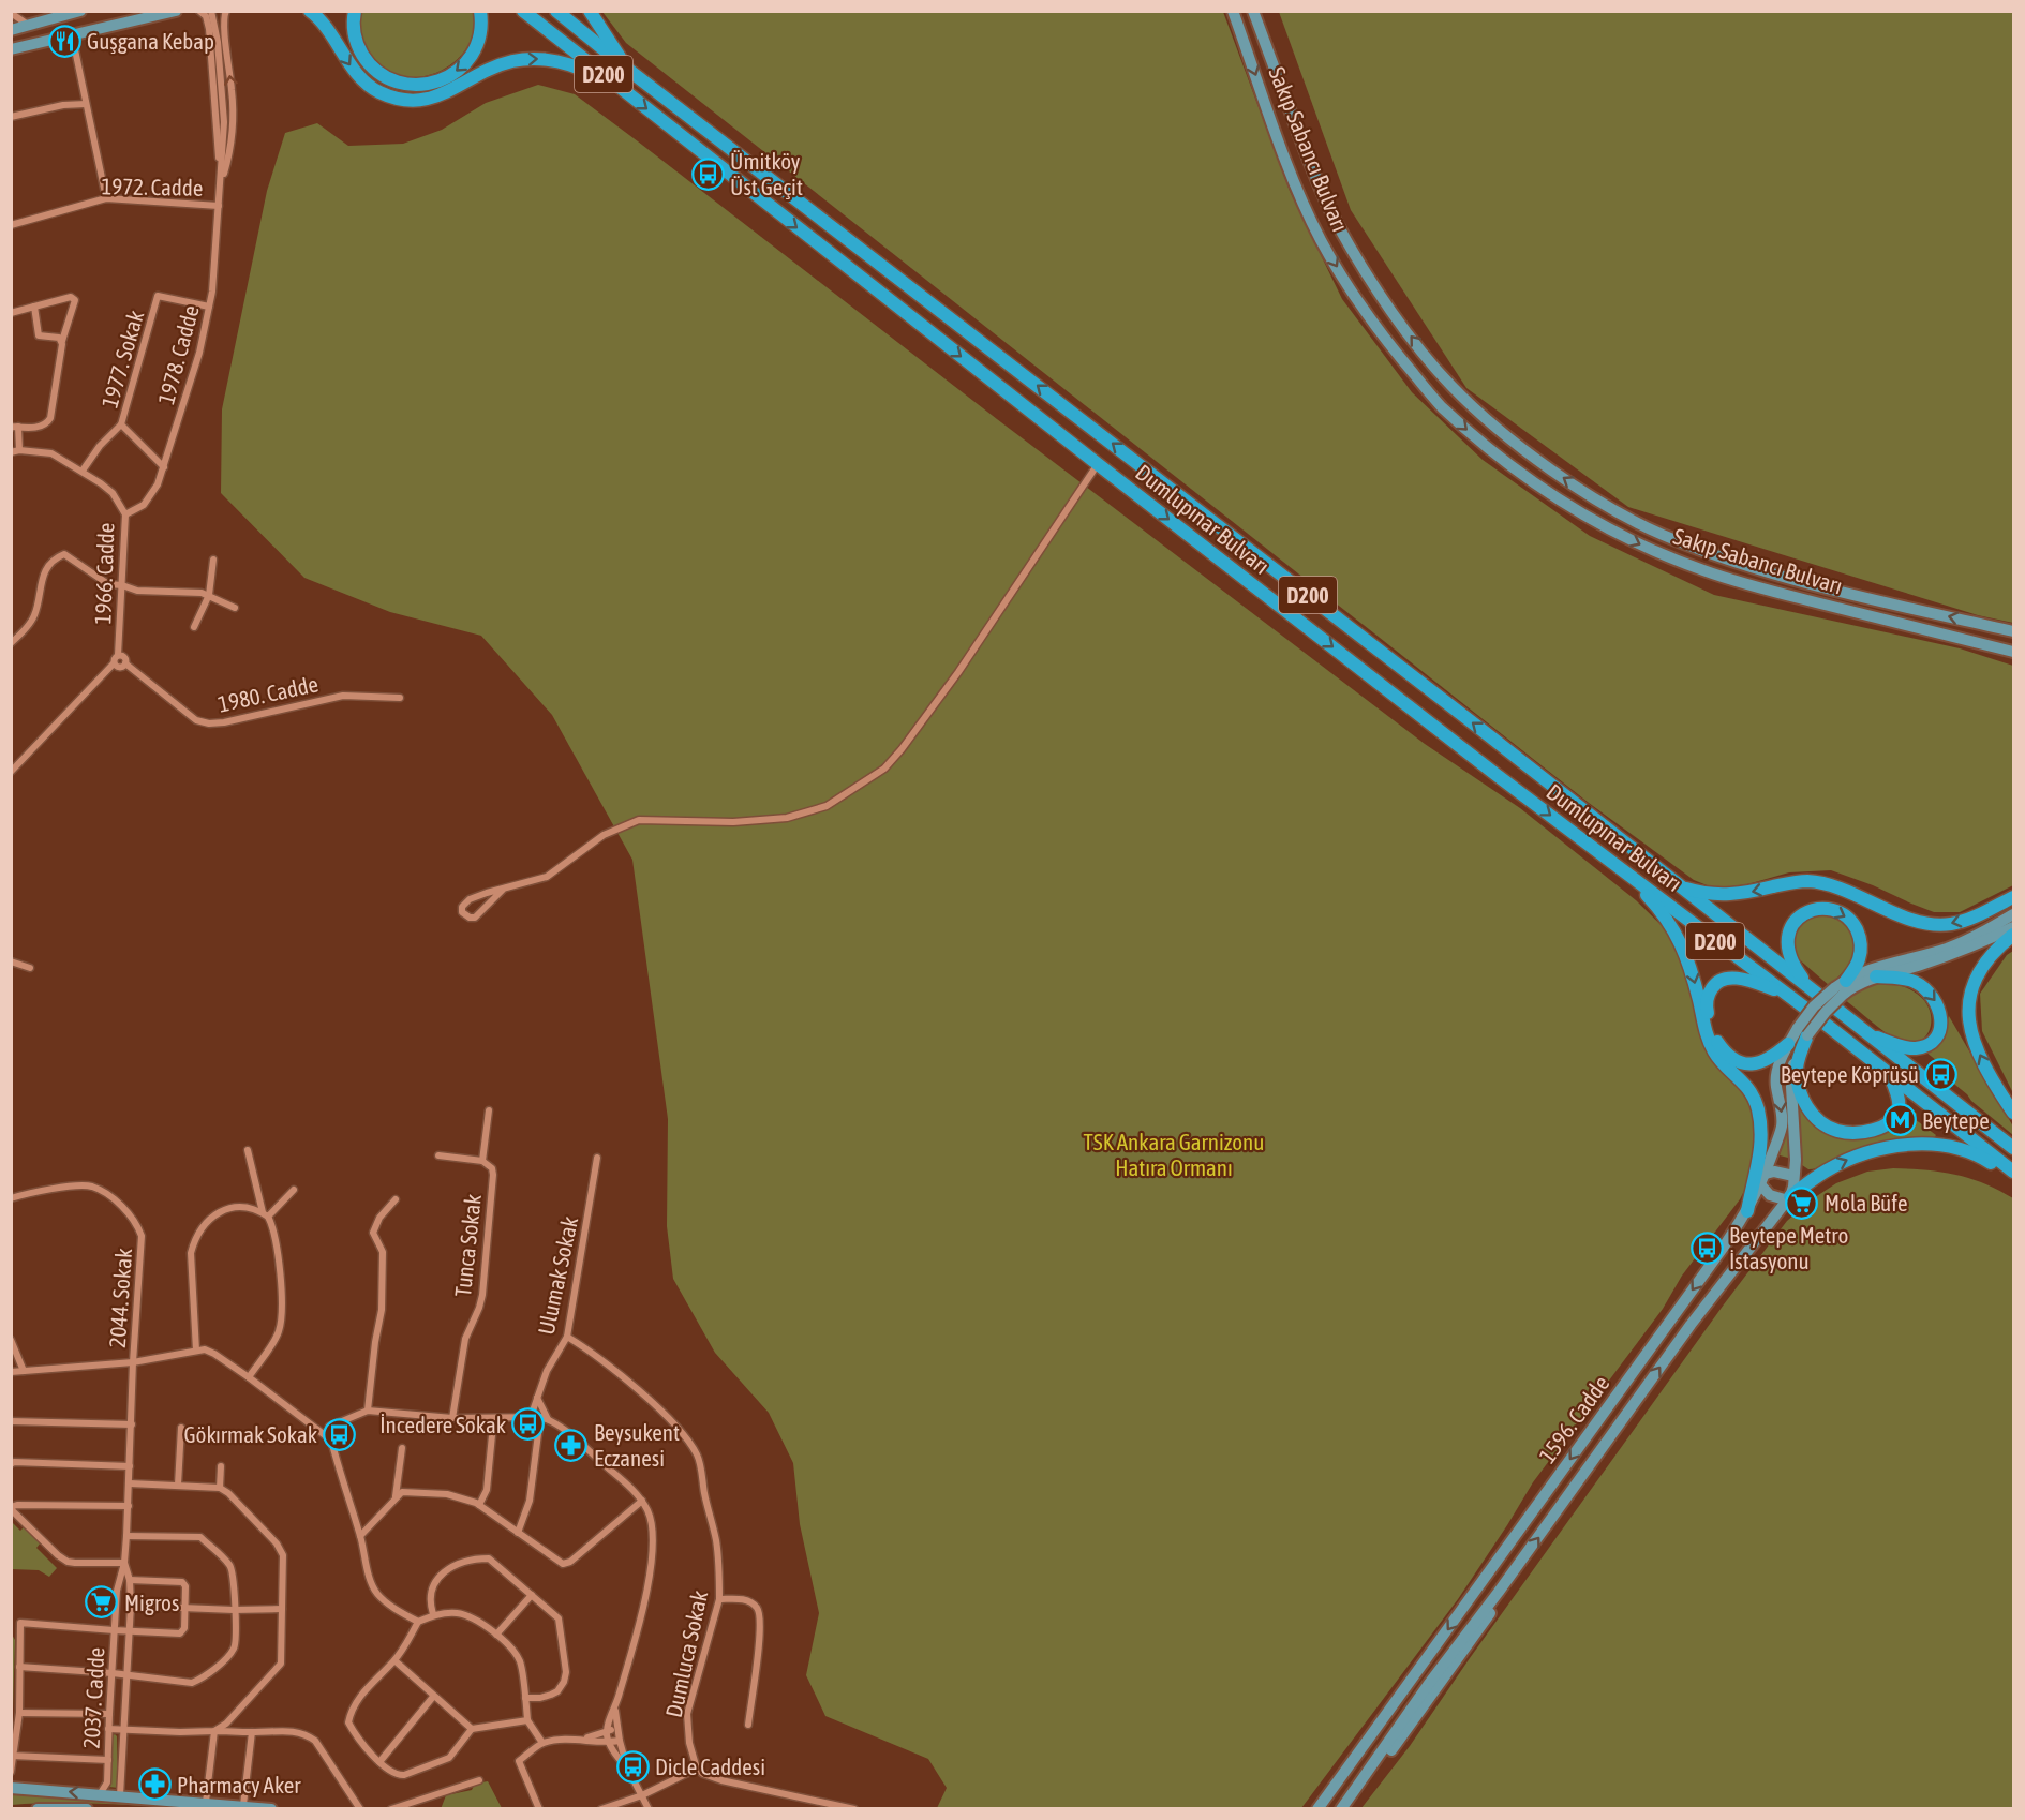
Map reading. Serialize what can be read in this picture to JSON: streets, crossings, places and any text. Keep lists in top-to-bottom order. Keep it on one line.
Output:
{"streets":{"highway":["D200","Dumlupınar Bulvarı"],"main road":["Sakıp Sabancı Bulvarı","1596. Cadde"],"street":["1972. Cadde","1978. Cadde","1977. Sokak","1966. Cadde","1980. Cadde","Tunca Sokak","Ulumak Sokak","2044. Sokak","Dumluca Sokak","2037. Cadde"]},"crossings":[["1972. Cadde","1978. Cadde"],["1978. Cadde","1977. Sokak"],["1978. Cadde","1966. Cadde"],["1977. Sokak","1966. Cadde"],["1966. Cadde","1980. Cadde"],["Ulumak Sokak","Dumluca Sokak"],["2044. Sokak","2037. Cadde"]],"parks":["TSK Ankara Garnizonu Hatıra Ormanı"],"places":{"restaurant":["Guşgana Kebap"],"bus stop":["Ümitköy Üst Geçit","Beytepe Köprüsü","Beytepe Metro İstasyonu","İncedere Sokak","Gökırmak Sokak","Dicle Caddesi"],"metro station":["Beytepe"],"supermarket":["Mola Büfe","Migros"],"pharmacy":["Beysukent Eczanesi","Pharmacy Aker"]}}
